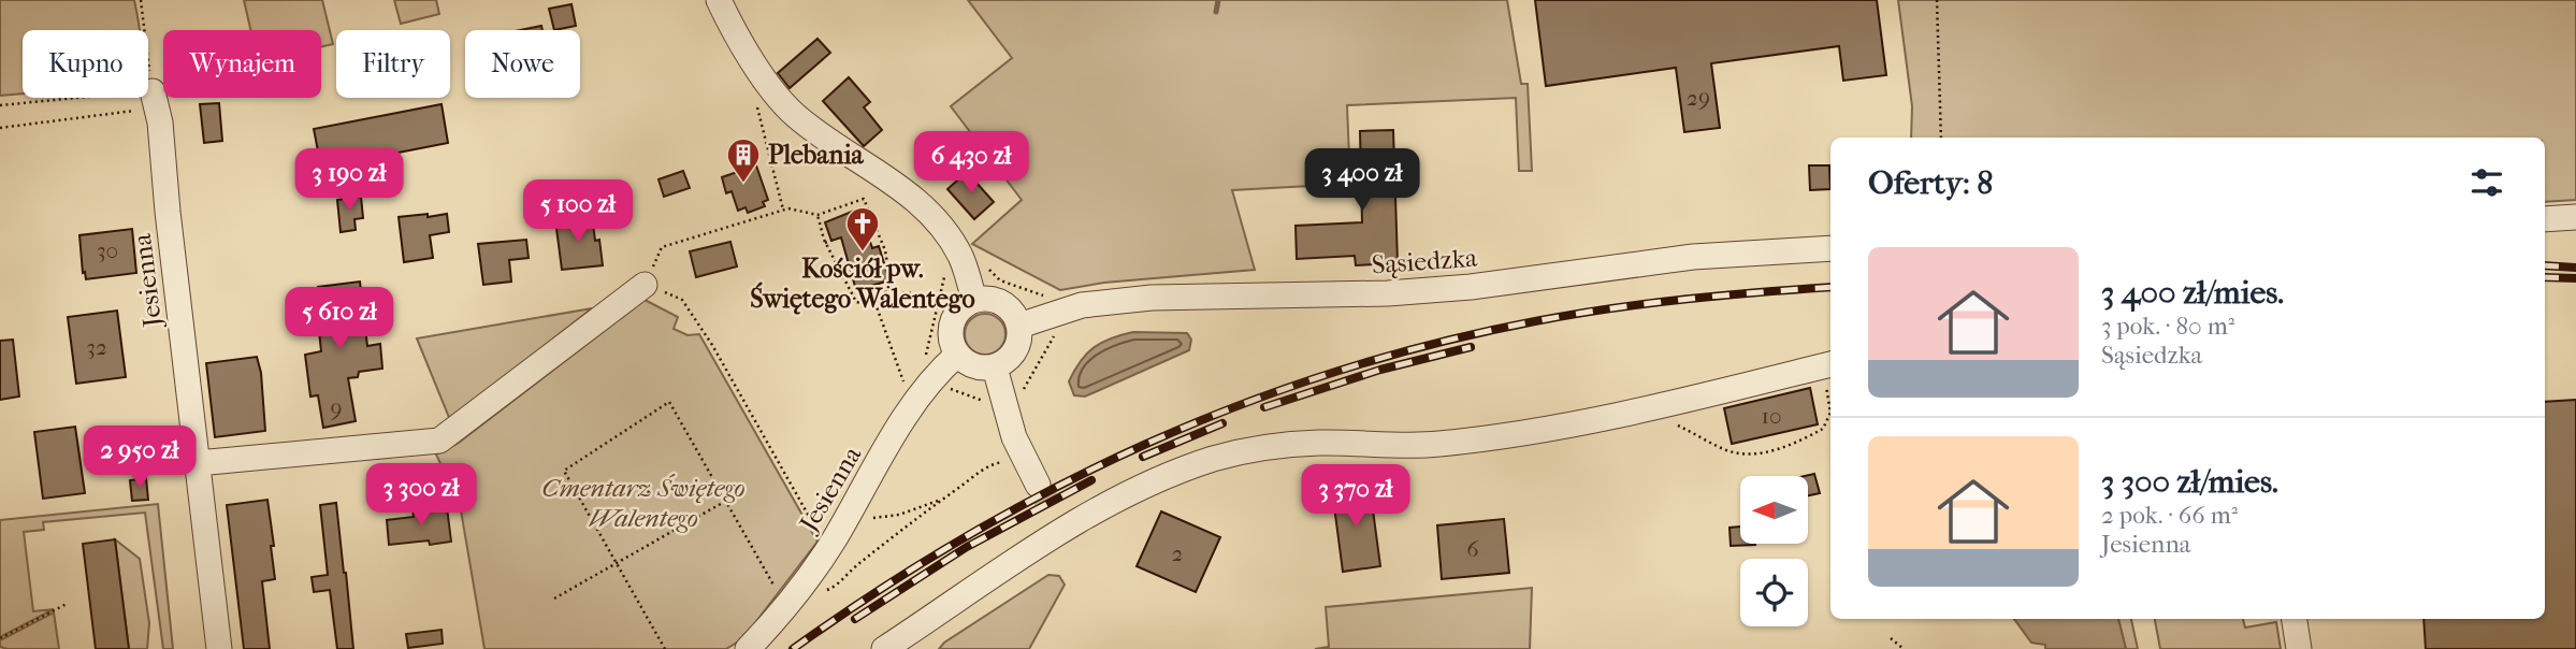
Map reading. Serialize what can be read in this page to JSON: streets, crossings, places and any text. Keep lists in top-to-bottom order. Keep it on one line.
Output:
{"streets":{"street":["Sąsiedzka","Jesienna"]},"crossings":[["Sąsiedzka","Jesienna"]],"parks":["Cmentarz Świętego Walentego"],"places":{"building":["Plebania"],"church":["Kościół pw. Świętego Walentego"]},"house_numbers":["29","30","32","9","10","6","2"],"north":"left","page":{"chip":["Kupno","Wynajem","Filtry","Nowe"],"price":["6 430 zł","3 190 zł","3 400 zł","5 100 zł","5 610 zł","2 950 zł","3 300 zł","3 370 zł"],"heading":"Oferty: 8","list":[{"name":"3 400 zł/mies.","note":"3 pok. · 80 m² · Sąsiedzka"},{"name":"3 300 zł/mies.","note":"2 pok. · 66 m² · Jesienna"}]}}
